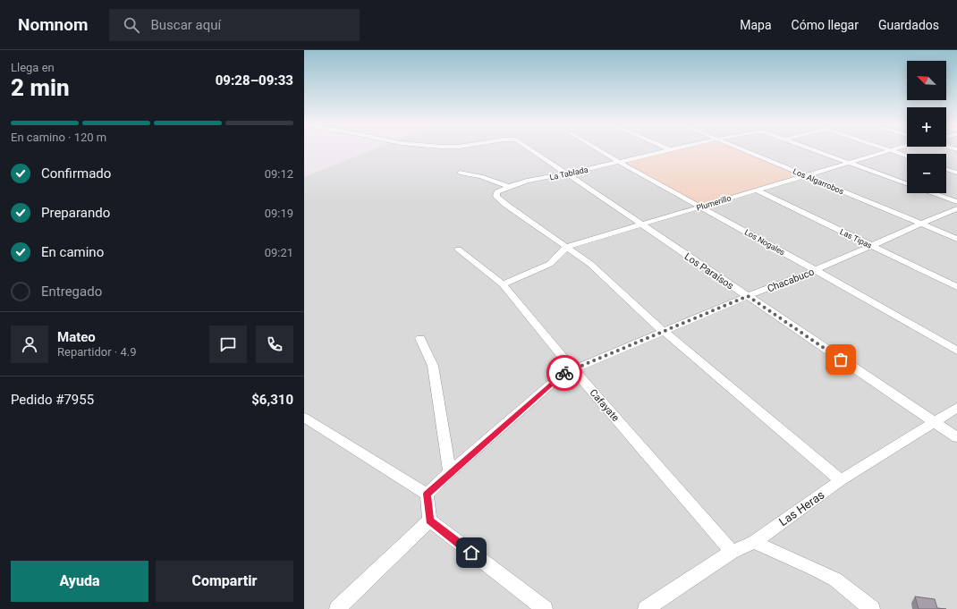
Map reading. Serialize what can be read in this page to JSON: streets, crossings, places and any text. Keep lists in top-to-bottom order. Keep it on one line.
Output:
{"streets":{"street":["La Tablada","Los Algarrobos","Plumerillo","Las Tipas","Los Nogales","Los Paraísos","Chacabuco","Cafayate","Las Heras"]},"crossings":[["La Tablada","Los Nogales"],["La Tablada","Los Paraísos"],["Los Algarrobos","Plumerillo"],["Los Algarrobos","Chacabuco"],["Plumerillo","Las Tipas"],["Plumerillo","Los Nogales"],["Plumerillo","Los Paraísos"],["Las Tipas","Chacabuco"],["Los Nogales","Chacabuco"],["Los Paraísos","Chacabuco"],["Los Paraísos","Las Heras"],["Chacabuco","Cafayate"],["Cafayate","Las Heras"]],"north":"top left","page":{"header":"Nomnom","search":"Buscar aquí","nav":["Mapa","Cómo llegar","Guardados"],"heading":["2 min","Llega en","09:28–09:33"],"panel":["Mateo","Repartidor · 4.9","Pedido #7955","$6,310"],"map_buttons":["+","−"],"bar":"En camino · 120 m","list":[["Confirmado","09:12"],["Preparando","09:19"],["En camino","09:21"],"Entregado"],"buttons":["Ayuda","Compartir"]}}
